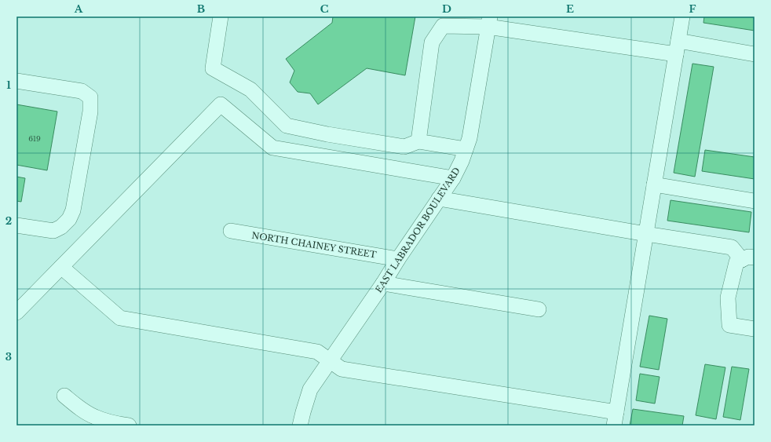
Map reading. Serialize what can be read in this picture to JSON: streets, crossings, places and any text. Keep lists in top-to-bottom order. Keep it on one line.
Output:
{"streets":{"street":["EAST LABRADOR BOULEVARD","NORTH CHAINEY STREET"]},"crossings":[["EAST LABRADOR BOULEVARD","NORTH CHAINEY STREET"]],"house_numbers":["619"],"grid":{"columns":["A","B","C","D","E","F"],"rows":["1","2","3"]}}
